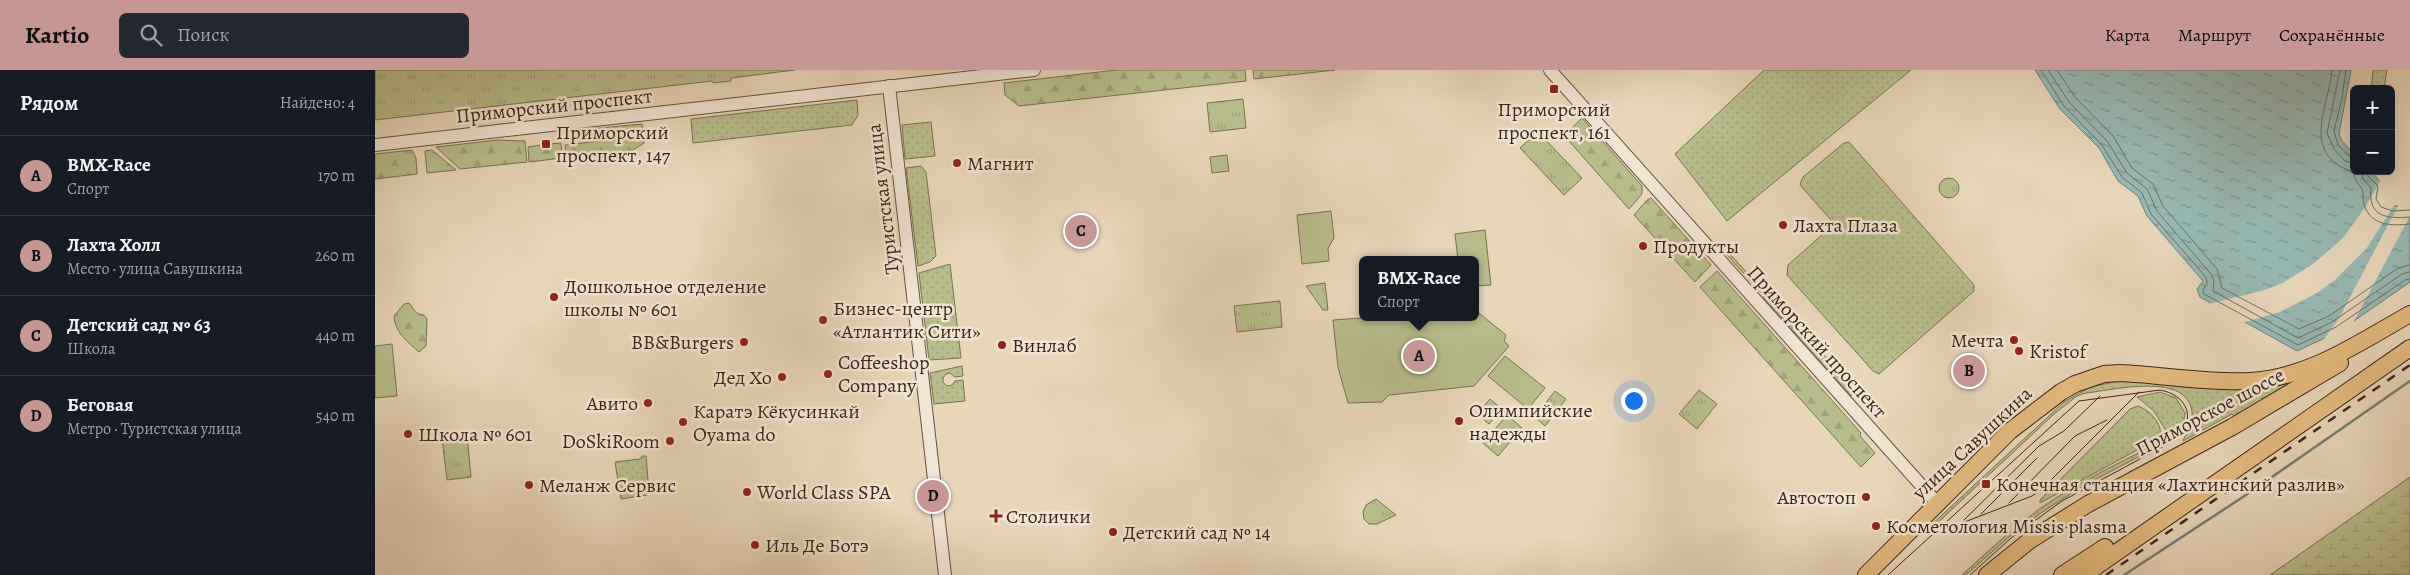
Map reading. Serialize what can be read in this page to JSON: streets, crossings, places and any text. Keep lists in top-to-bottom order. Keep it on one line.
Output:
{"streets":{"main road":["Приморское шоссе","улица Савушкина"],"street":["Приморский проспект","Туристская улица"]},"crossings":[["Приморский проспект","Туристская улица"],["Приморский проспект","улица Савушкина"],["Приморское шоссе","улица Савушкина"]],"places":{"transit":["Приморский проспект, 161","Приморский проспект, 147","Конечная станция «Лахтинский разлив»"],"other":["Магнит","Лахта Плаза","Продукты","Дошкольное отделение школы № 601","Бизнес-центр «Атлантик Сити»","Мечта","BB&Burgers","Винлаб","Kristof","Coffeeshop Company","Дед Хо","Авито","Олимпийские надежды","Каратэ Кёкусинкай Oyama do","Школа № 601","DoSkiRoom","Меланж Сервис","World Class SPA","Автостоп","Косметология Missis plasma","Детский сад № 14","Иль Де Ботэ"],"health":["Столички"]},"page":{"header":"Kartio","search":"Поиск","nav":["Карта","Маршрут","Сохранённые"],"heading":["Рядом","Найдено: 4"],"map_buttons":["+","−"],"list":[{"mark":"A","name":"BMX-Race","note":"Спорт","value":"170 m"},{"mark":"B","name":"Лахта Холл","note":"Место · улица Савушкина","value":"260 m"},{"mark":"C","name":"Детский сад № 63","note":"Школа","value":"440 m"},{"mark":"D","name":"Беговая","note":"Метро · Туристская улица","value":"540 m"}],"pins":["C","A","B","D"],"popup":["BMX-Race","Спорт"]}}
